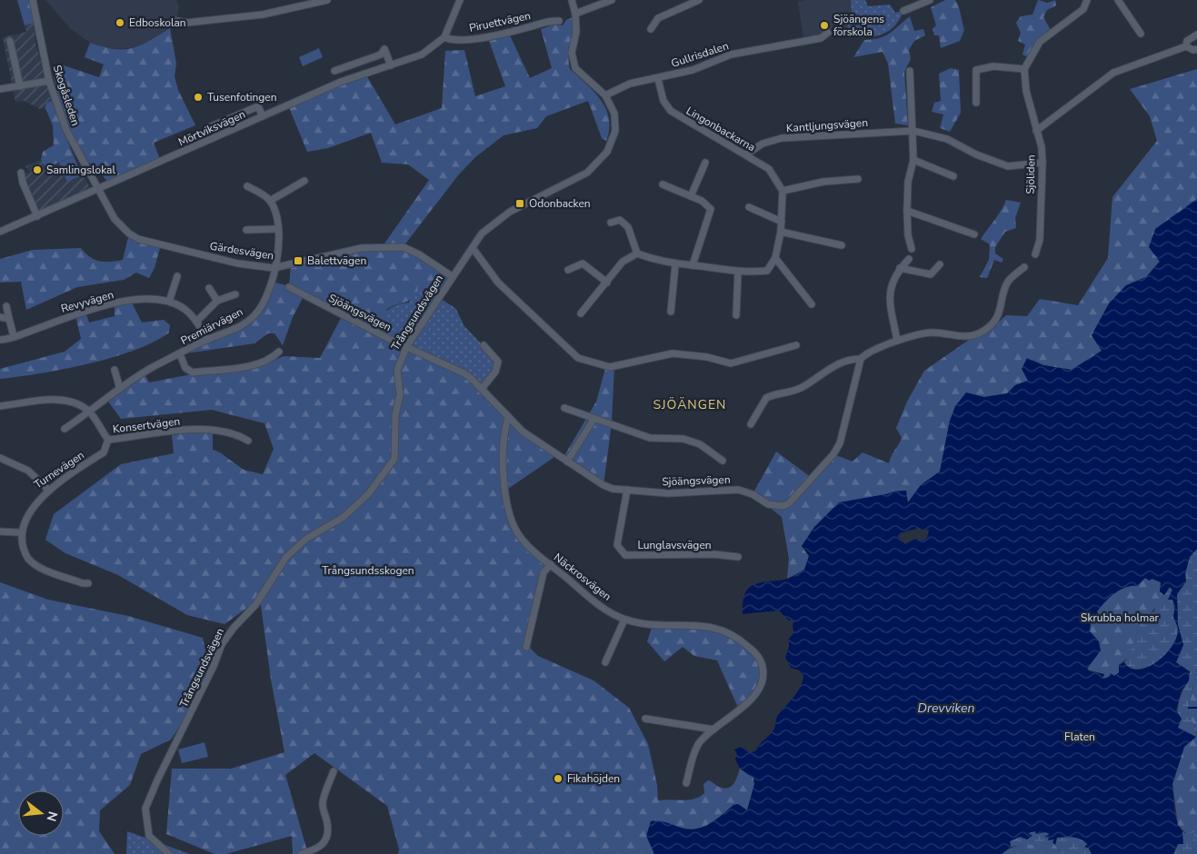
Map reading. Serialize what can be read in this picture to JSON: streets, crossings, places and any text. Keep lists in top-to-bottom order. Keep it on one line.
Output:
{"streets":{"street":["Piruettvägen","Gullrisdalen","Skogåsleden","Kantljungsvägen","Mörtviksvägen","Lingonbackarna","Sjöliden","Gärdesvägen","Revyvägen","Sjöängsvägen","Trångsundsvägen","Premiärvägen","Konsertvägen","Turnevägen","Lunglavsvägen","Näckrosvägen"]},"crossings":[["Piruettvägen","Mörtviksvägen"],["Gullrisdalen","Lingonbackarna"],["Gullrisdalen","Trångsundsvägen"],["Skogåsleden","Mörtviksvägen"],["Skogåsleden","Gärdesvägen"],["Kantljungsvägen","Lingonbackarna"],["Kantljungsvägen","Sjöliden"],["Mörtviksvägen","Gärdesvägen"],["Gärdesvägen","Trångsundsvägen"],["Gärdesvägen","Premiärvägen"],["Revyvägen","Premiärvägen"],["Sjöängsvägen","Trångsundsvägen"],["Sjöängsvägen","Lunglavsvägen"],["Sjöängsvägen","Näckrosvägen"],["Premiärvägen","Konsertvägen"],["Konsertvägen","Turnevägen"]],"districts":["SJÖÄNGEN"],"water":["Drevviken"],"parks":["Trångsundsskogen","Skrubba holmar","Flaten"],"places":{"other":["Edboskolan","Sjöängens förskola","Tusenfotingen","Samlingslokal","Fikahöjden"],"transit":["Odonbacken","Balettvägen"]},"north":"right"}
